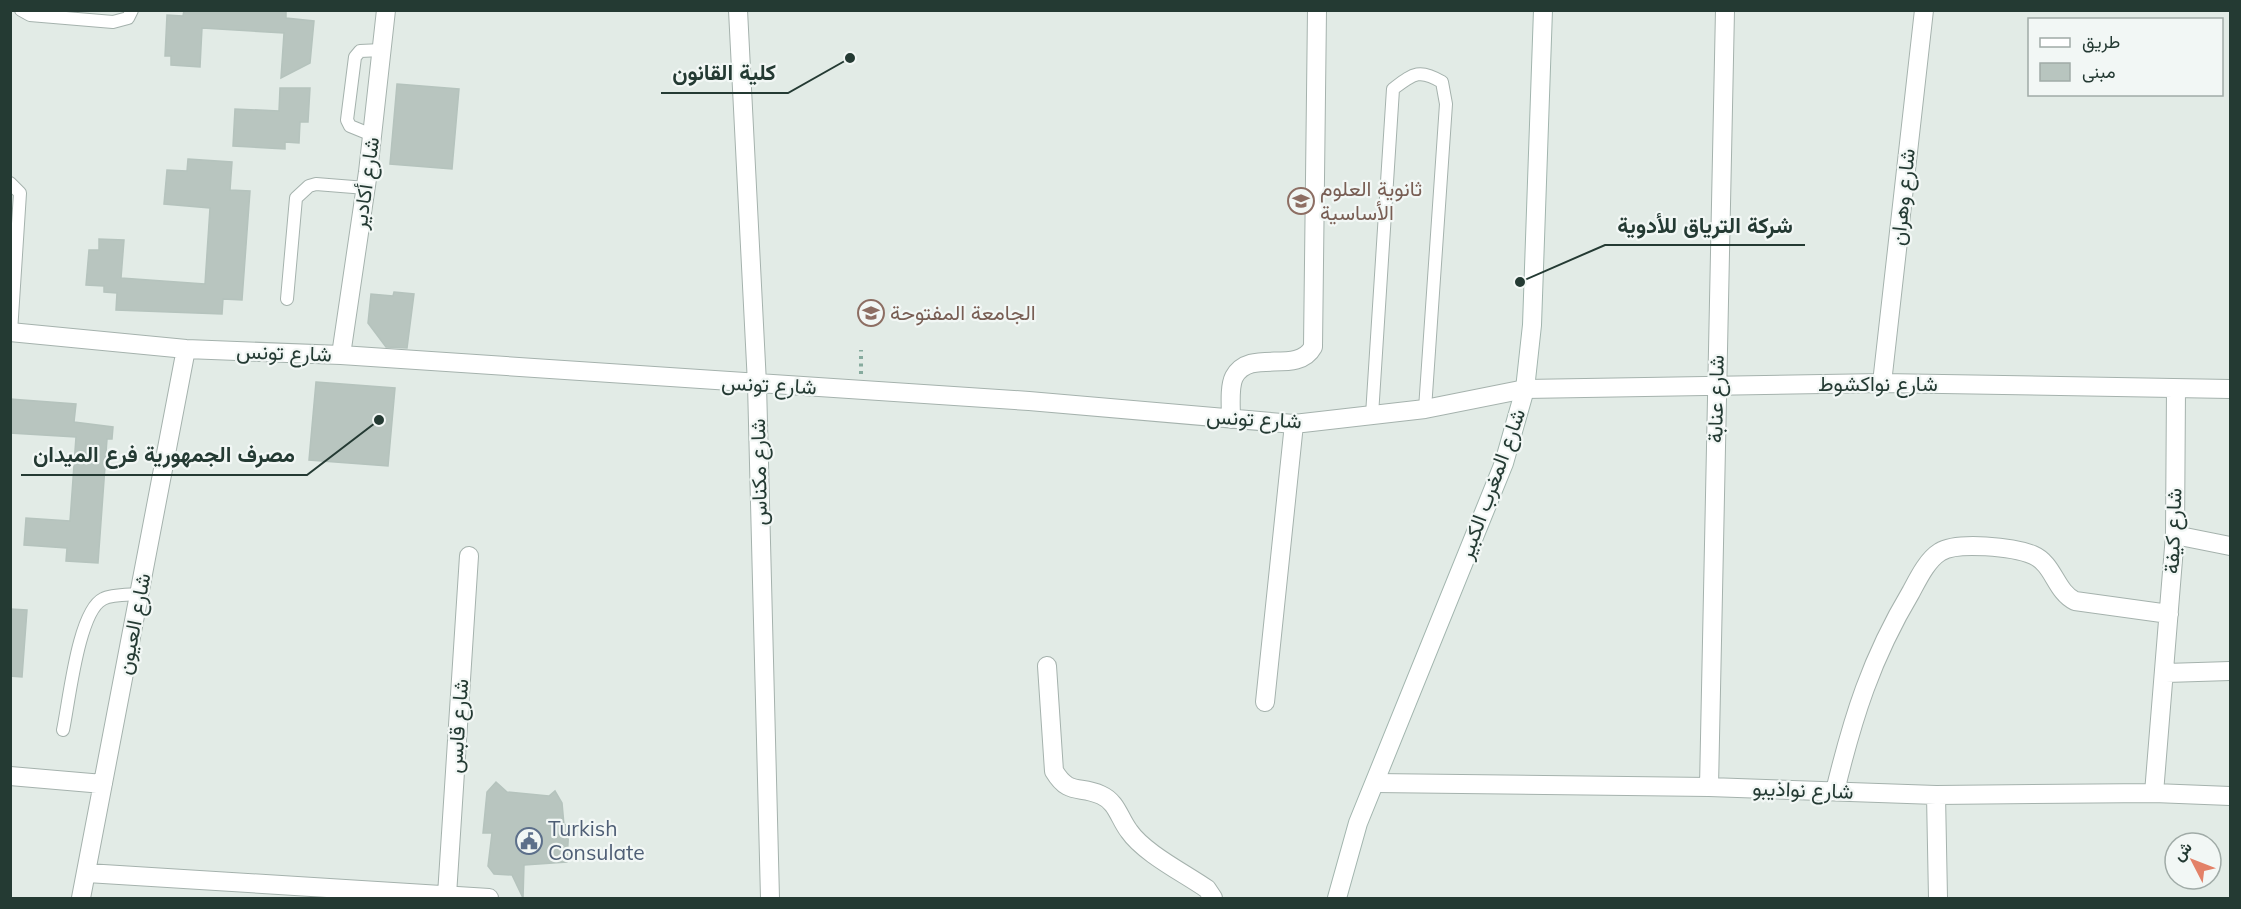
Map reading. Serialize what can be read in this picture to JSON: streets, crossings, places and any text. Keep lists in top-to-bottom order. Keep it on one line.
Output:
{"streets":{"street":["شارع أكادير","شارع وهران","شارع تونس","شارع نواكشوط","شارع عنابة","شارع مكناس","شارع المغرب الكبير","شارع كيفة","شارع العيون","شارع قابس","شارع نواذيبو"]},"crossings":[["شارع أكادير","شارع تونس"],["شارع وهران","شارع نواكشوط"],["شارع تونس","شارع نواكشوط"],["شارع تونس","شارع مكناس"],["شارع تونس","شارع المغرب الكبير"],["شارع تونس","شارع العيون"],["شارع نواكشوط","شارع عنابة"],["شارع نواكشوط","شارع المغرب الكبير"],["شارع نواكشوط","شارع كيفة"],["شارع عنابة","شارع نواذيبو"],["شارع المغرب الكبير","شارع نواذيبو"],["شارع كيفة","شارع نواذيبو"]],"places":{"other":["كلية القانون","شركة الترياق للأدوية","مصرف الجمهورية فرع الميدان"],"school or university":["ثانوية العلوم الأساسية","الجامعة المفتوحة"],"public building":["Turkish Consulate"]},"legend":["طريق","مبنى"],"north":"top left"}
